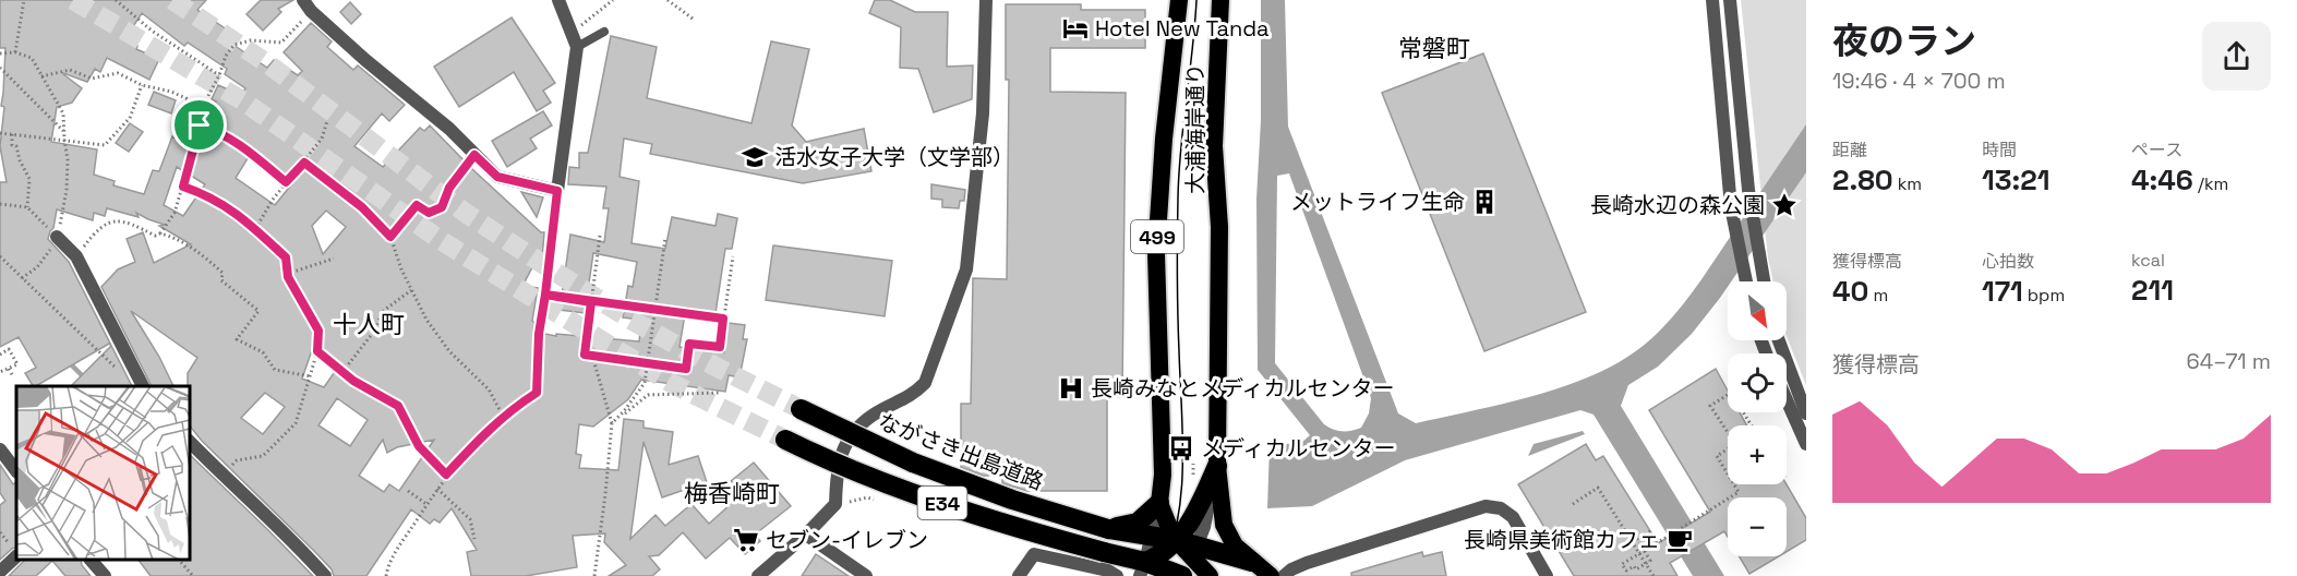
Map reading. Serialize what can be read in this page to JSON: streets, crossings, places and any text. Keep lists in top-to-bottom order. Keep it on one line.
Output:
{"streets":{"highway":["大浦海岸通り","499","ながさき出島道路","E34"]},"crossings":[["大浦海岸通り","499"],["大浦海岸通り","ながさき出島道路"],["499","ながさき出島道路"]],"districts":["常磐町","十人町","梅香崎町"],"places":{"hotel":["Hotel New Tanda"],"school or university":["活水女子大学（文学部）"],"building":["メットライフ生命"],"place":["長崎水辺の森公園"],"hospital":["長崎みなとメディカルセンター"],"bus stop":["メディカルセンター"],"supermarket":["セブン-イレブン"],"cafe":["長崎県美術館カフェ"]},"north":"bottom right","page":{"heading":["夜のラン","19:46 · 4 × 700 m"],"stats":[["距離","2.80 km"],["時間","13:21"],["ペース","4:46 /km"],["獲得標高","40 m"],["心拍数","171 bpm"],["kcal","211"]],"map_buttons":["+","−"],"chart":["獲得標高","64–71 m"]}}
